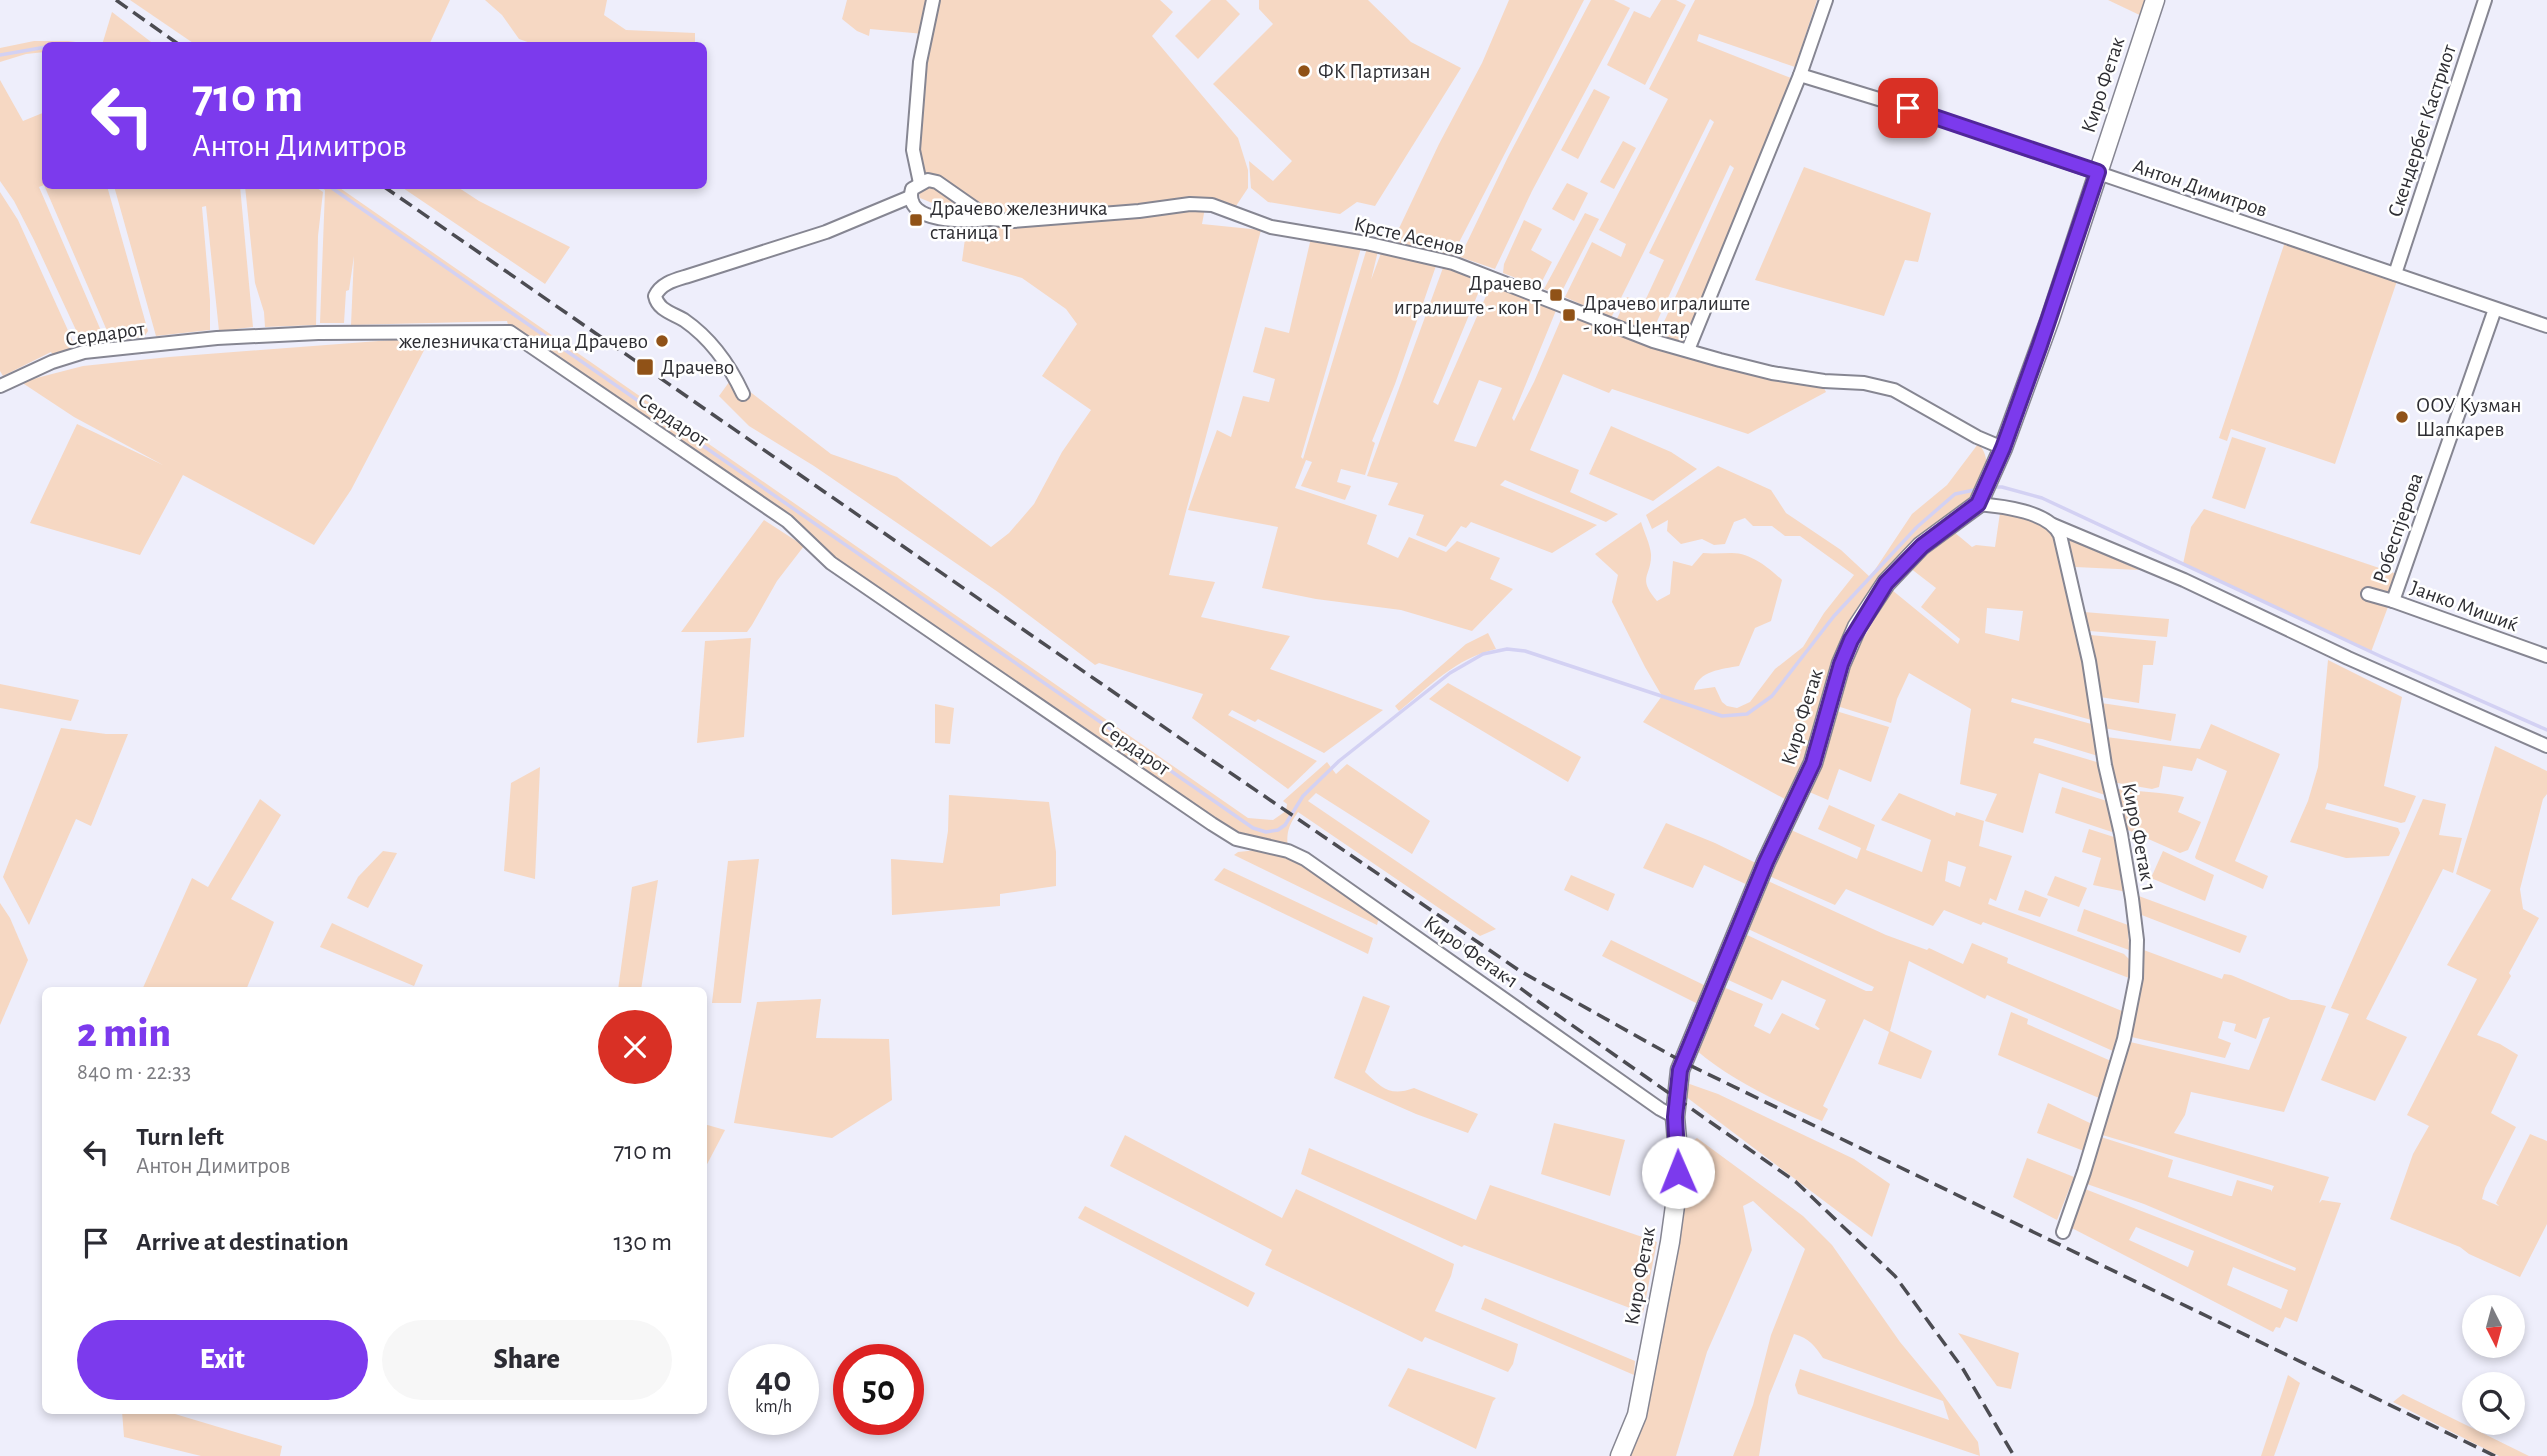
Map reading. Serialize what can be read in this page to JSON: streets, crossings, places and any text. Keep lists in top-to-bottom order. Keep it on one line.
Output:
{"streets":{"main road":["Киро Фетак"],"street":["Скендербег Кастриот","Антон Димитров","Крсте Асенов","Сердарот","Робеспјерова","Јанко Мишиќ","Киро Фетак 1"]},"crossings":[["Киро Фетак","Антон Димитров"],["Киро Фетак","Крсте Асенов"],["Киро Фетак","Киро Фетак 1"],["Скендербег Кастриот","Антон Димитров"],["Антон Димитров","Робеспјерова"],["Сердарот","Киро Фетак 1"],["Робеспјерова","Јанко Мишиќ"]],"places":{"other":["ФК Партизан","железничка станица Драчево","ООУ Кузман Шапкарев"],"transit":["Драчево железничка станица Т","Драчево игралиште - кон T","Драчево игралиште - кон Центар","Драчево"]},"north":"bottom","page":{"turn":["710 m","Антон Димитров"],"heading":["2 min","840 m · 22:33"],"list":[{"name":"Turn left","note":"Антон Димитров","value":"710 m"},{"name":"Arrive at destination","value":"130 m"}],"buttons":["Exit","Share"],"speed":"40 km/h","limit":"50"}}
